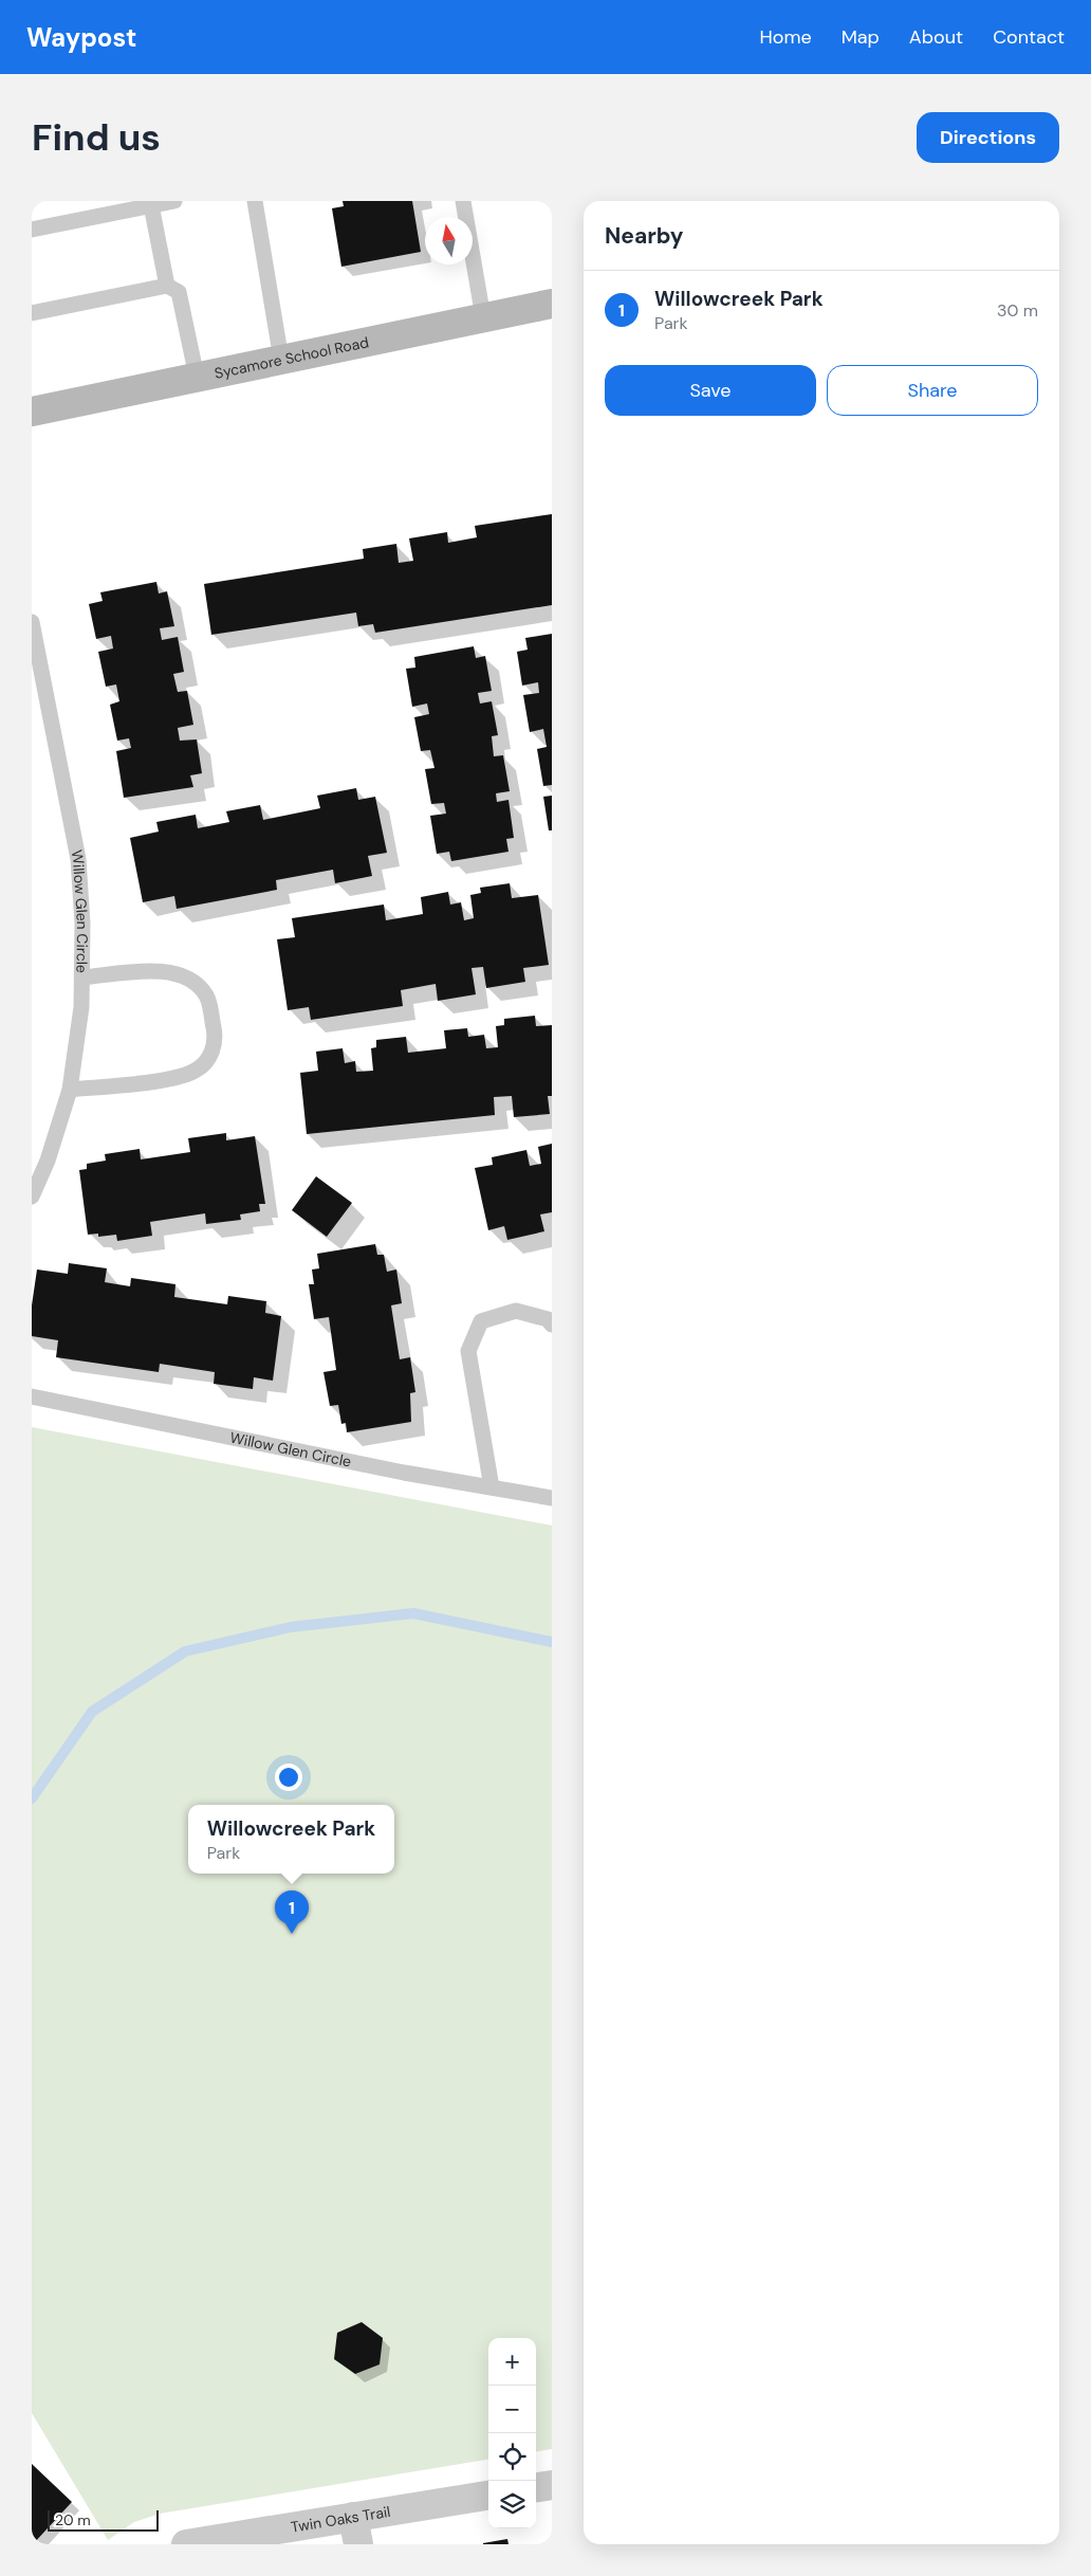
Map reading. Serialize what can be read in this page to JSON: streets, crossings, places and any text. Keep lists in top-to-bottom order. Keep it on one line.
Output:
{"streets":{"main road":["Sycamore School Road"],"street":["Twin Oaks Trail"],"lane":["Willow Glen Circle"]},"scale_bar":"20 m","north":"top","page":{"header":"Waypost","nav":["Home","Map","About","Contact"],"buttons":["Directions",["Save","Share"]],"title":"Find us","heading":"Nearby","list":[{"mark":"1","name":"Willowcreek Park","note":"Park","value":"30 m"}],"popup":["Willowcreek Park","Park"],"pins":"1","map_buttons":["+","−"],"scale":"20 m"}}
